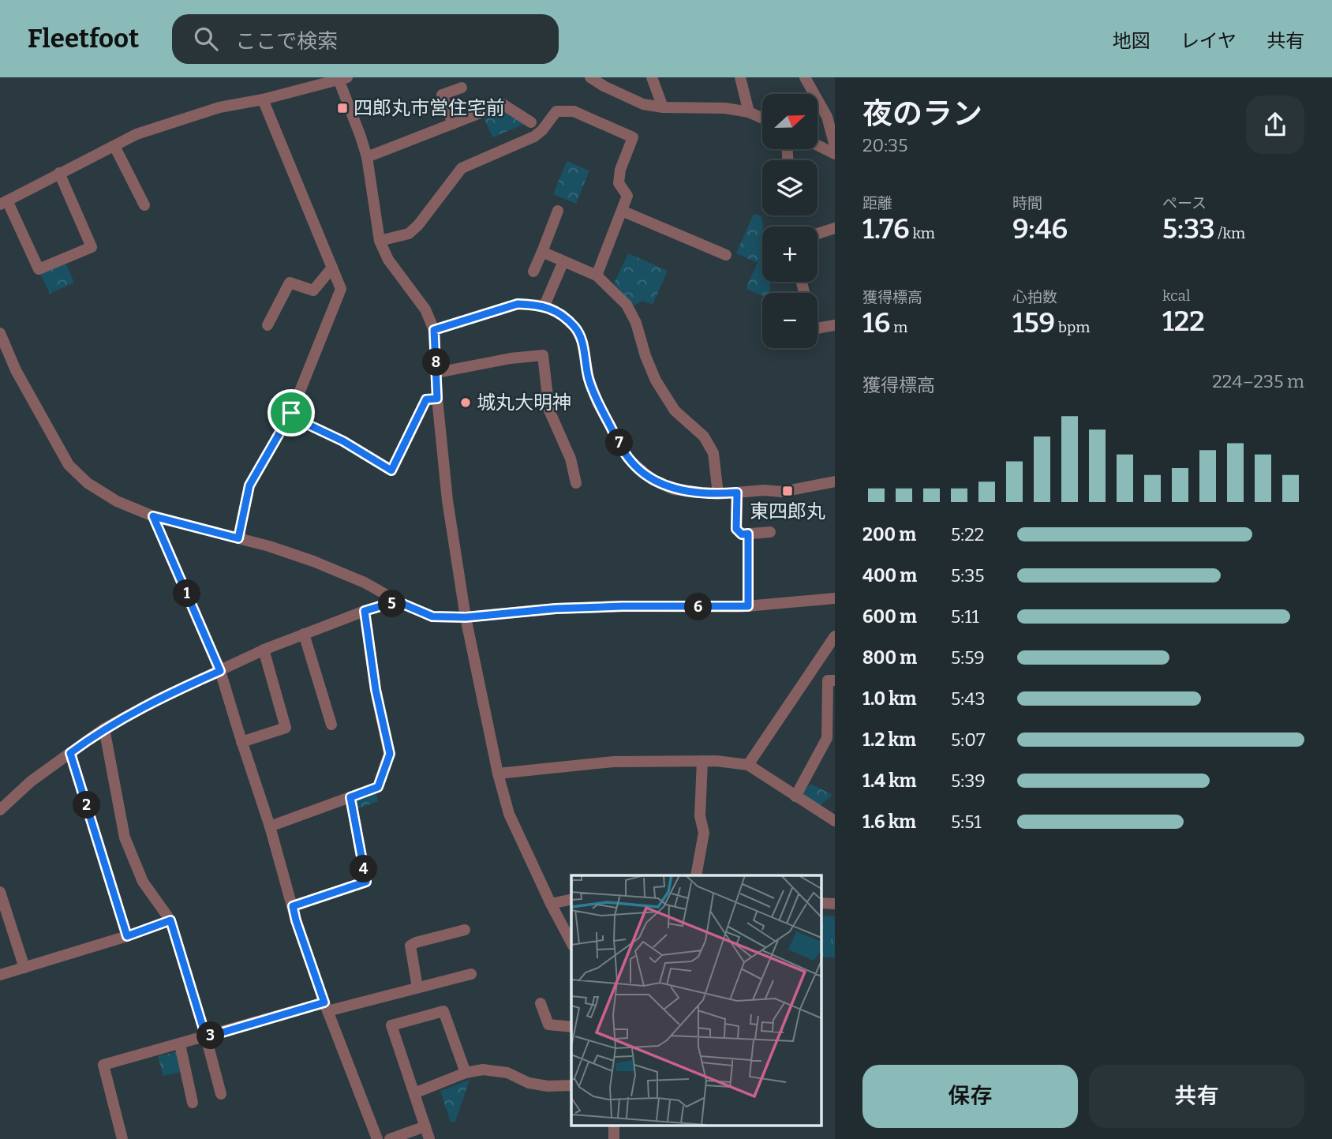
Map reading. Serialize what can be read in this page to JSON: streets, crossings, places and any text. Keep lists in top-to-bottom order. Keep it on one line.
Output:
{"places":{"transit":["四郎丸市営住宅前","東四郎丸"],"other":["城丸大明神"]},"north":"right","page":{"header":"Fleetfoot","search":"ここで検索","nav":["地図","レイヤ","共有"],"heading":["夜のラン","20:35"],"map_buttons":["+","−"],"stats":[["距離","1.76 km"],["時間","9:46"],["ペース","5:33 /km"],["獲得標高","16 m"],["心拍数","159 bpm"],["kcal","122"]],"pins":["8","7","1","5","6","2","4","3"],"chart":["獲得標高","224–235 m"],"list":[{"name":"200 m","note":"5:22"},{"name":"400 m","note":"5:35"},{"name":"600 m","note":"5:11"},{"name":"800 m","note":"5:59"},{"name":"1.0 km","note":"5:43"},{"name":"1.2 km","note":"5:07"},{"name":"1.4 km","note":"5:39"},{"name":"1.6 km","note":"5:51"}],"buttons":["保存","共有"]}}
